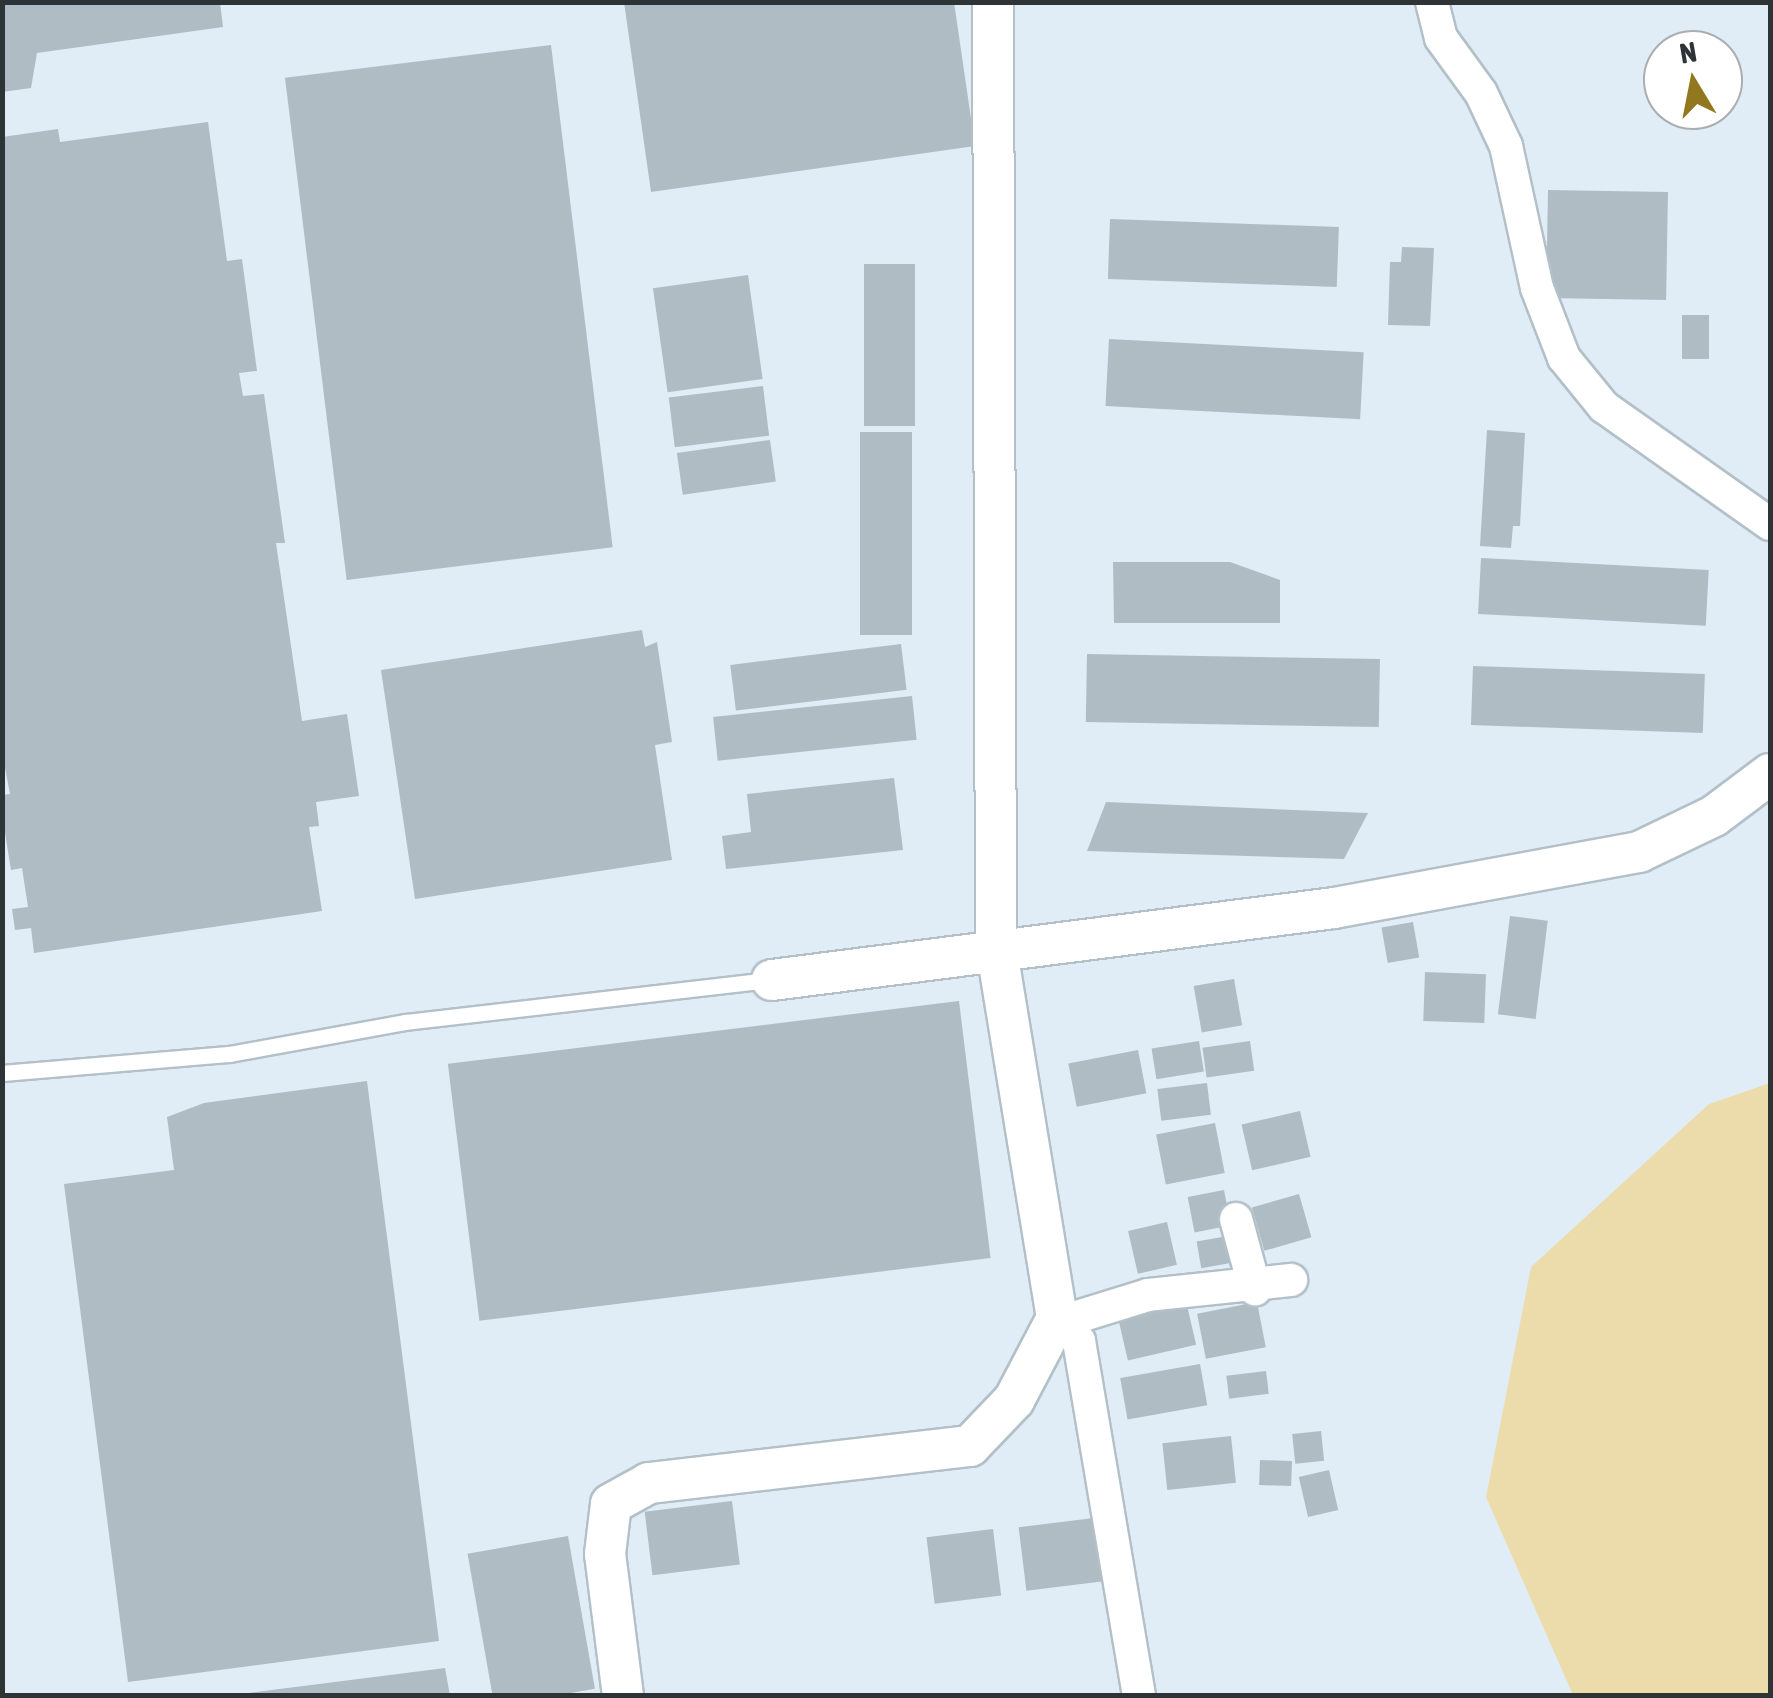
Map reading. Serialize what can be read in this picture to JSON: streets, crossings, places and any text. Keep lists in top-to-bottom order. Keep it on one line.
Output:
{"north":"top"}
